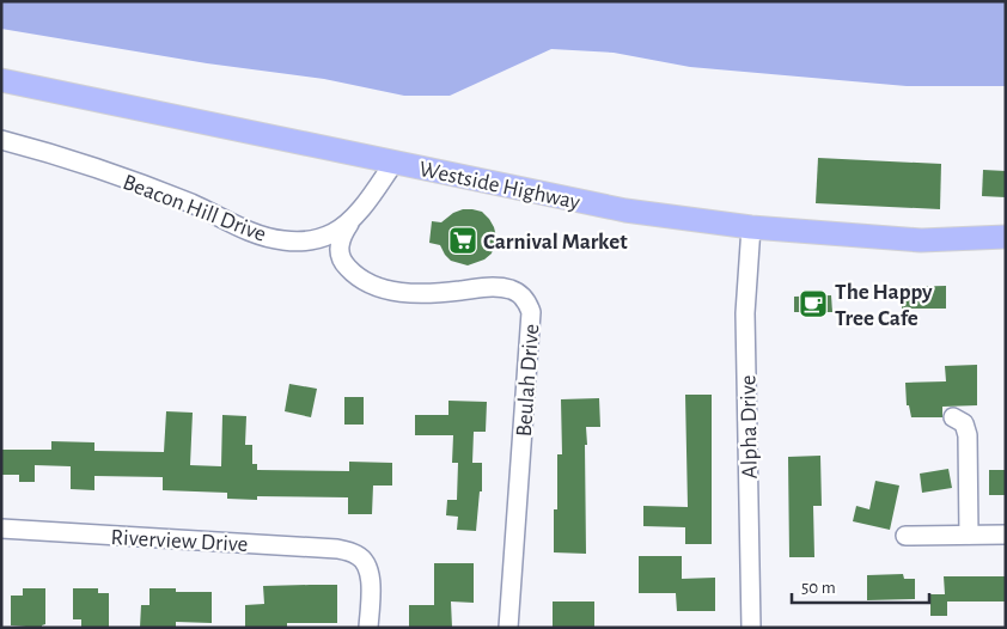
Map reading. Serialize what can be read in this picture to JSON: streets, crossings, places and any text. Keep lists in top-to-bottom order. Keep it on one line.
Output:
{"streets":{"main road":["Westside Highway"],"street":["Beacon Hill Drive","Beulah Drive","Alpha Drive","Riverview Drive"]},"crossings":[["Westside Highway","Beacon Hill Drive"],["Westside Highway","Alpha Drive"],["Beacon Hill Drive","Beulah Drive"]],"places":{"supermarket":["Carnival Market"],"cafe":["The Happy Tree Cafe"]},"scale_bar":"50 m"}
